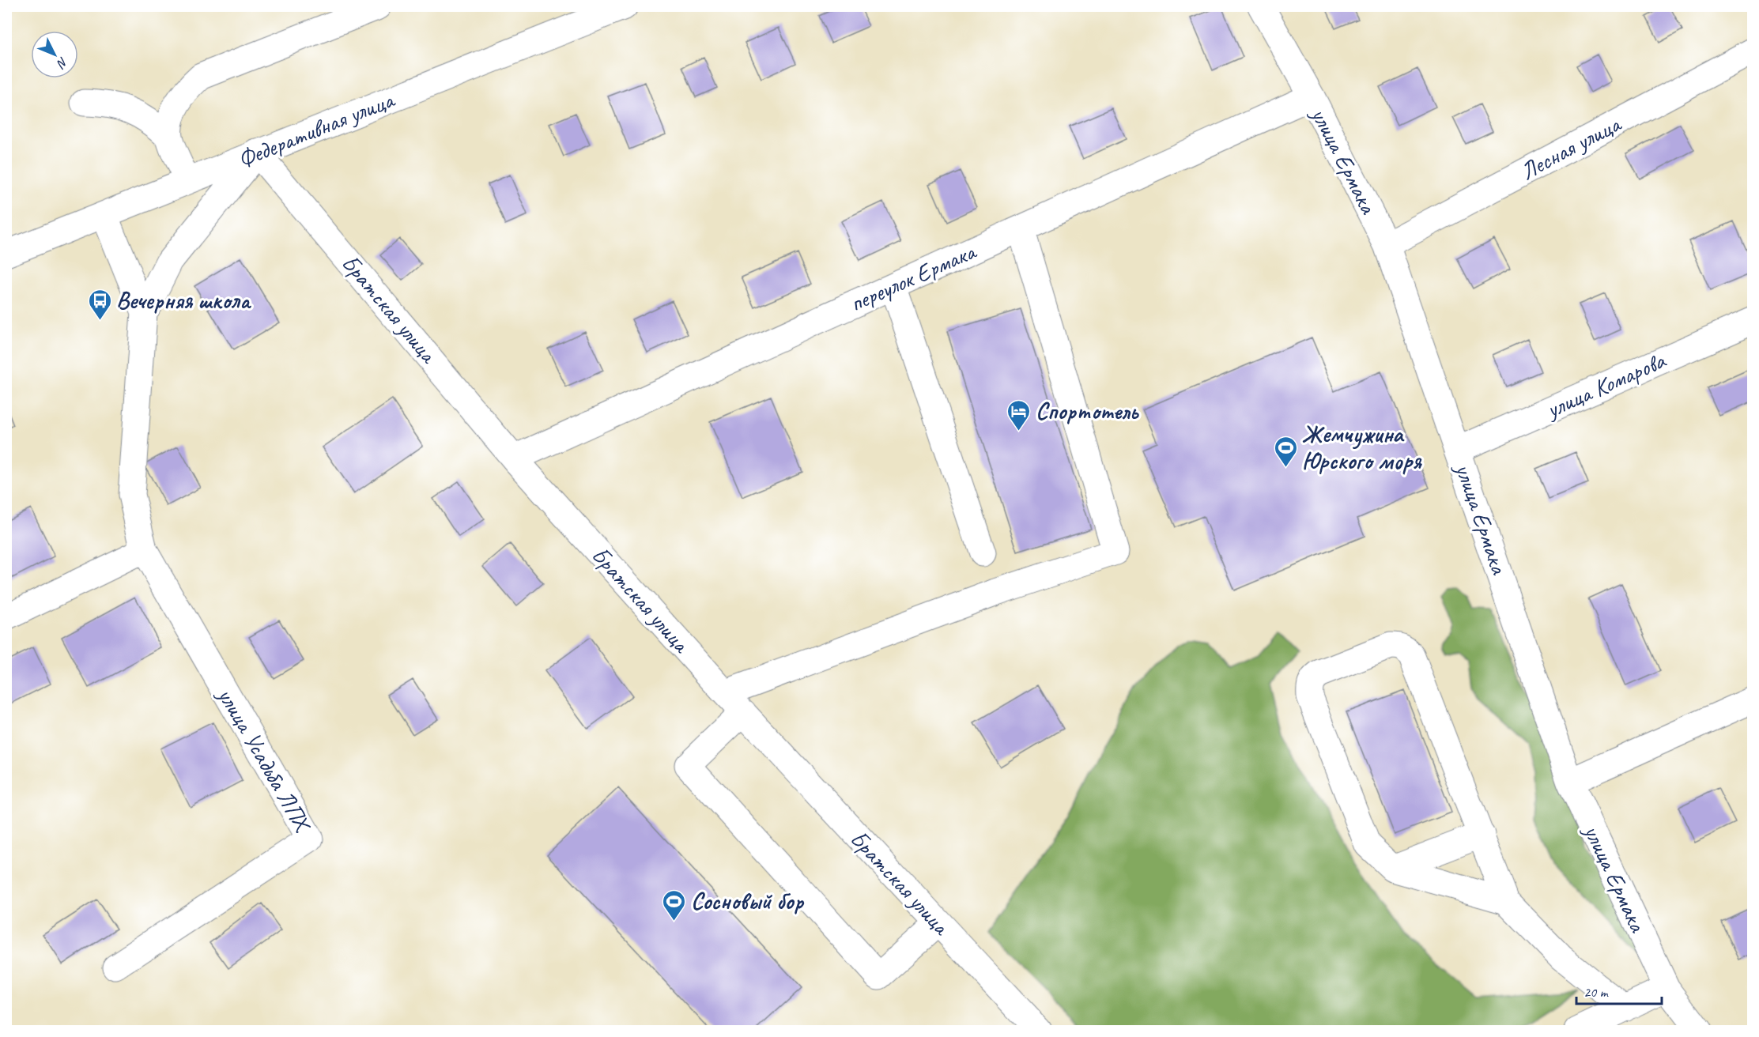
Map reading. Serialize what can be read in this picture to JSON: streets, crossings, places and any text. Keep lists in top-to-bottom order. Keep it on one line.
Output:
{"streets":{"street":["Федеративная улица","Лесная улица","улица Ермака","переулок Ермака","Братская улица","улица Комарова","улица Усадьба ЛПХ"]},"crossings":[["Федеративная улица","Братская улица"],["Федеративная улица","улица Усадьба ЛПХ"],["Лесная улица","улица Ермака"],["улица Ермака","переулок Ермака"],["улица Ермака","улица Комарова"],["переулок Ермака","Братская улица"]],"places":{"bus stop":["Вечерняя школа"],"hotel":["Спортотель"],"sports":["Жемчужина Юрского моря","Сосновый бор"]},"scale_bar":"20 m","north":"bottom right"}
